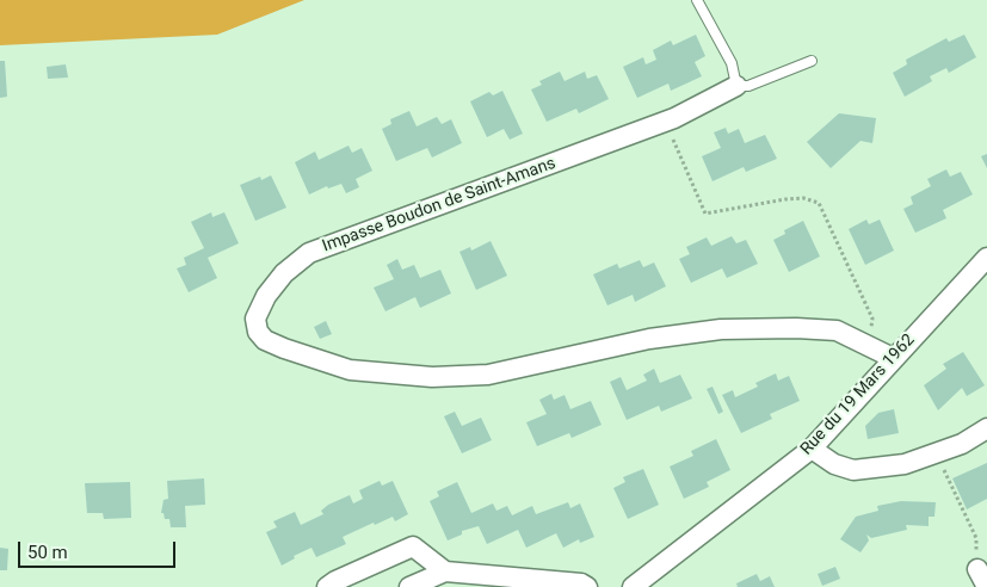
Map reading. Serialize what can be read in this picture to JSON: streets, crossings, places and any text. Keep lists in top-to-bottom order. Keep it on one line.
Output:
{"streets":{"street":["Impasse Boudon de Saint-Amans","Rue du 19 Mars 1962"]},"crossings":[["Impasse Boudon de Saint-Amans","Rue du 19 Mars 1962"]],"scale_bar":"50 m"}
